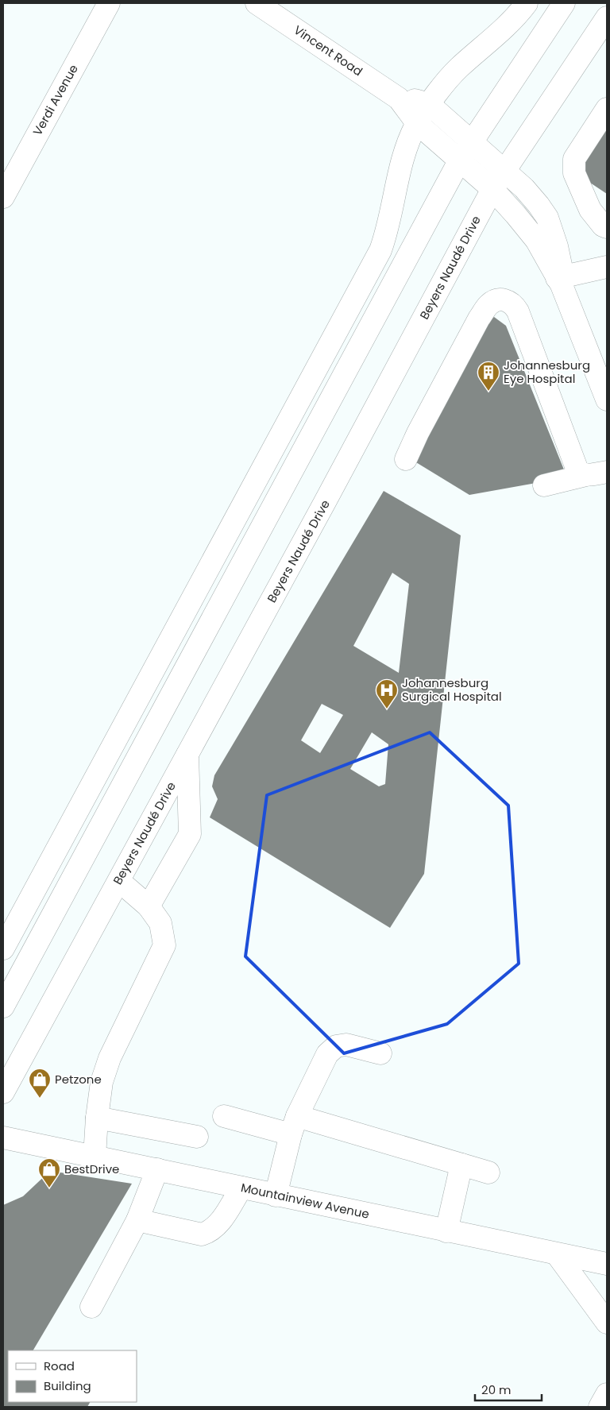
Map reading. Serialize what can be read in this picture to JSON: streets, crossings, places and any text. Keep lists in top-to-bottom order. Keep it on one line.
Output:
{"streets":{"street":["Vincent Road","Verdi Avenue","Beyers Naudé Drive","Mountainview Avenue"]},"crossings":[["Vincent Road","Beyers Naudé Drive"]],"places":{"building":["Johannesburg Eye Hospital"],"hospital":["Johannesburg Surgical Hospital"],"shop":["Petzone","BestDrive"]},"legend":["Road","Building"],"scale_bar":"20 m"}
